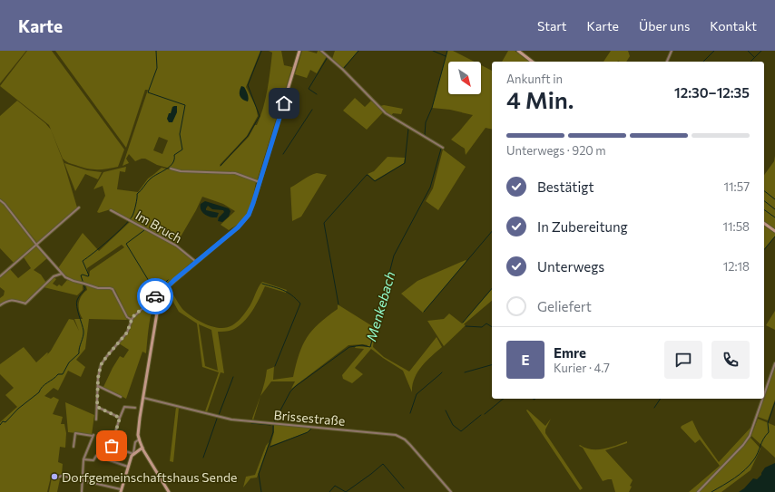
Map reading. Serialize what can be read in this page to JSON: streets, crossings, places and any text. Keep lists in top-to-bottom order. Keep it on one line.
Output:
{"streets":{"street":["Im Bruch","Brissestraße"]},"water":["Menkebach"],"places":["Dorfgemeinschaftshaus Sende"],"north":"bottom right","page":{"header":"Karte","nav":["Start","Karte","Über uns","Kontakt"],"heading":["4 Min.","Ankunft in","12:30–12:35"],"panel":["Emre","Kurier · 4.7"],"bar":"Unterwegs · 920 m","list":[["Bestätigt","11:57"],["In Zubereitung","11:58"],["Unterwegs","12:18"],"Geliefert"],"round":"E"}}
